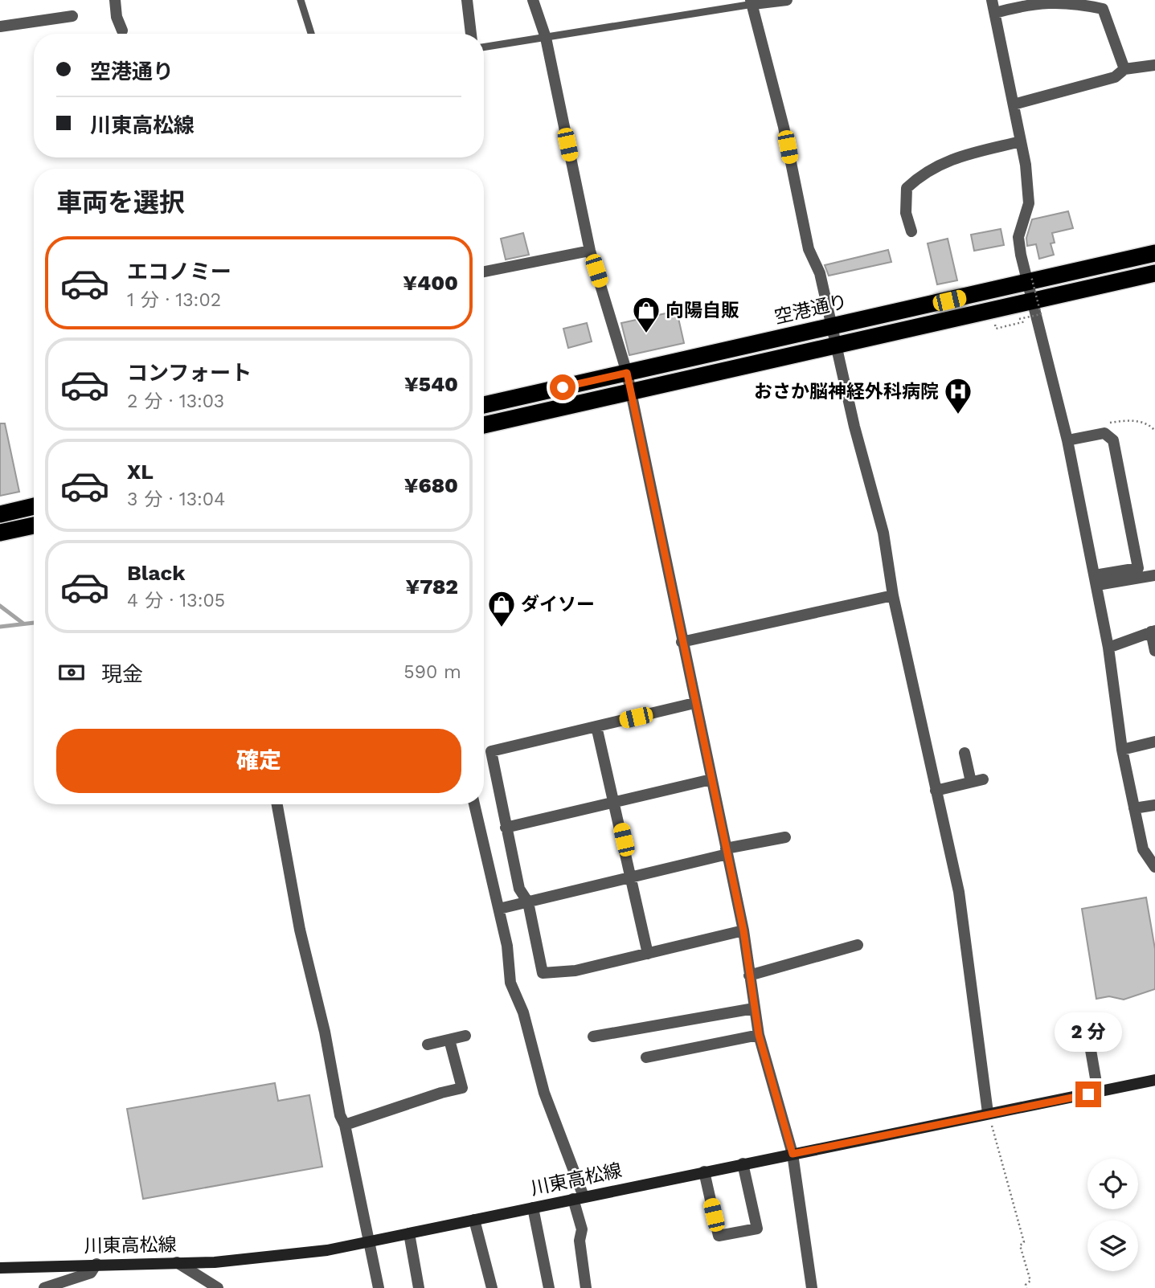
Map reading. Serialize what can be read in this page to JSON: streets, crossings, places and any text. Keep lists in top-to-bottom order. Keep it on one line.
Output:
{"streets":{"highway":["空港通り"],"main road":["川東高松線"]},"places":{"shop":["向陽自販","ダイソー"],"hospital":["おさか脳神経外科病院"]},"page":{"banner":["空港通り","川東高松線"],"heading":"車両を選択","list":[{"name":"エコノミー","note":"1 分 · 13:02","value":"¥400"},{"name":"コンフォート","note":"2 分 · 13:03","value":"¥540"},{"name":"XL","note":"3 分 · 13:04","value":"¥680"},{"name":"Black","note":"4 分 · 13:05","value":"¥782"}],"pay":["現金","590 m"],"buttons":"確定","bubble":"2 分"}}
